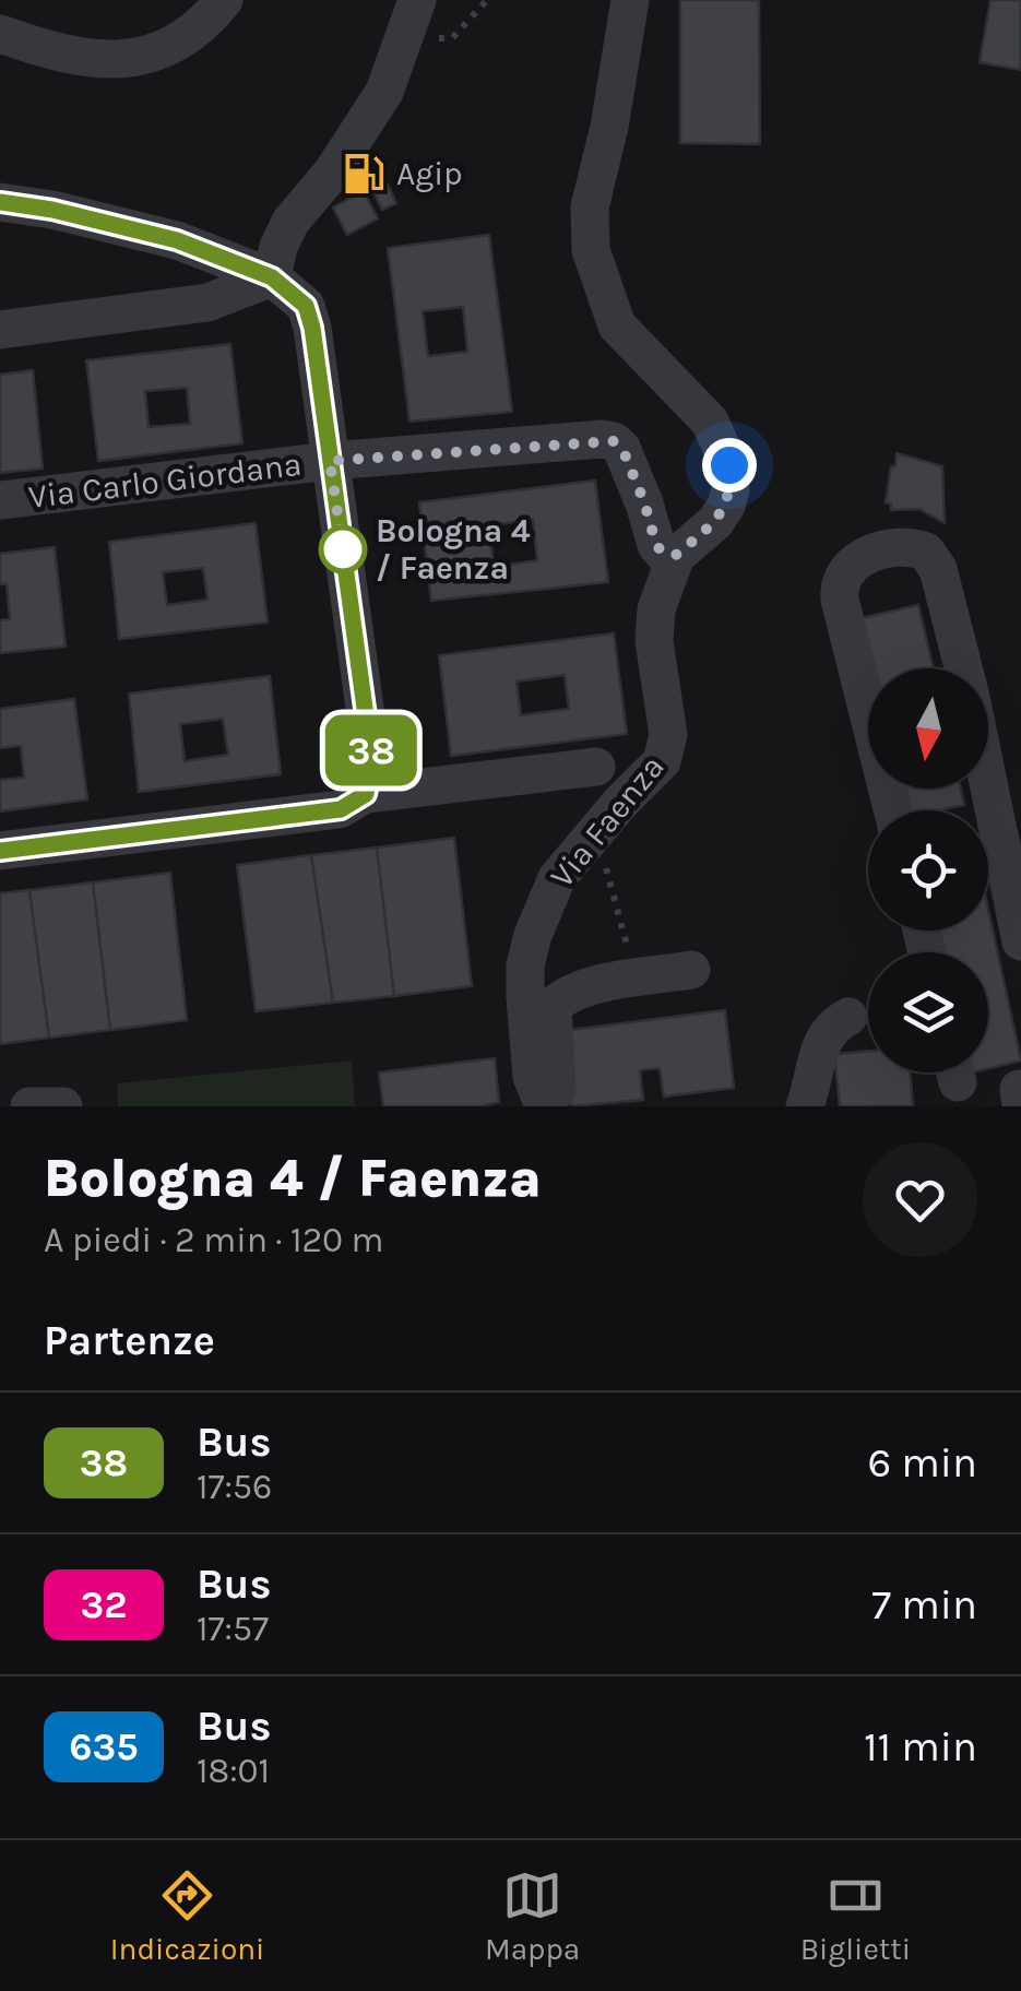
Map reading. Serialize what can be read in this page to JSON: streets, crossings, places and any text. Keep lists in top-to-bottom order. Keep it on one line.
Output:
{"streets":{"street":["Via Carlo Giordana","Via Faenza"]},"places":{"fuel station":["Agip"],"other":["Bologna 4 / Faenza"]},"lines":["bus line 38"],"north":"bottom","page":{"on_map":"38","heading":[["Bologna 4 / Faenza","A piedi · 2 min · 120 m"],"Partenze"],"list":[{"mark":"38","name":"Bus","note":"17:56","value":"6 min"},{"mark":"32","name":"Bus","note":"17:57","value":"7 min"},{"mark":"635","name":"Bus","note":"18:01","value":"11 min"}],"tabs":["Indicazioni","Mappa","Biglietti"]}}
